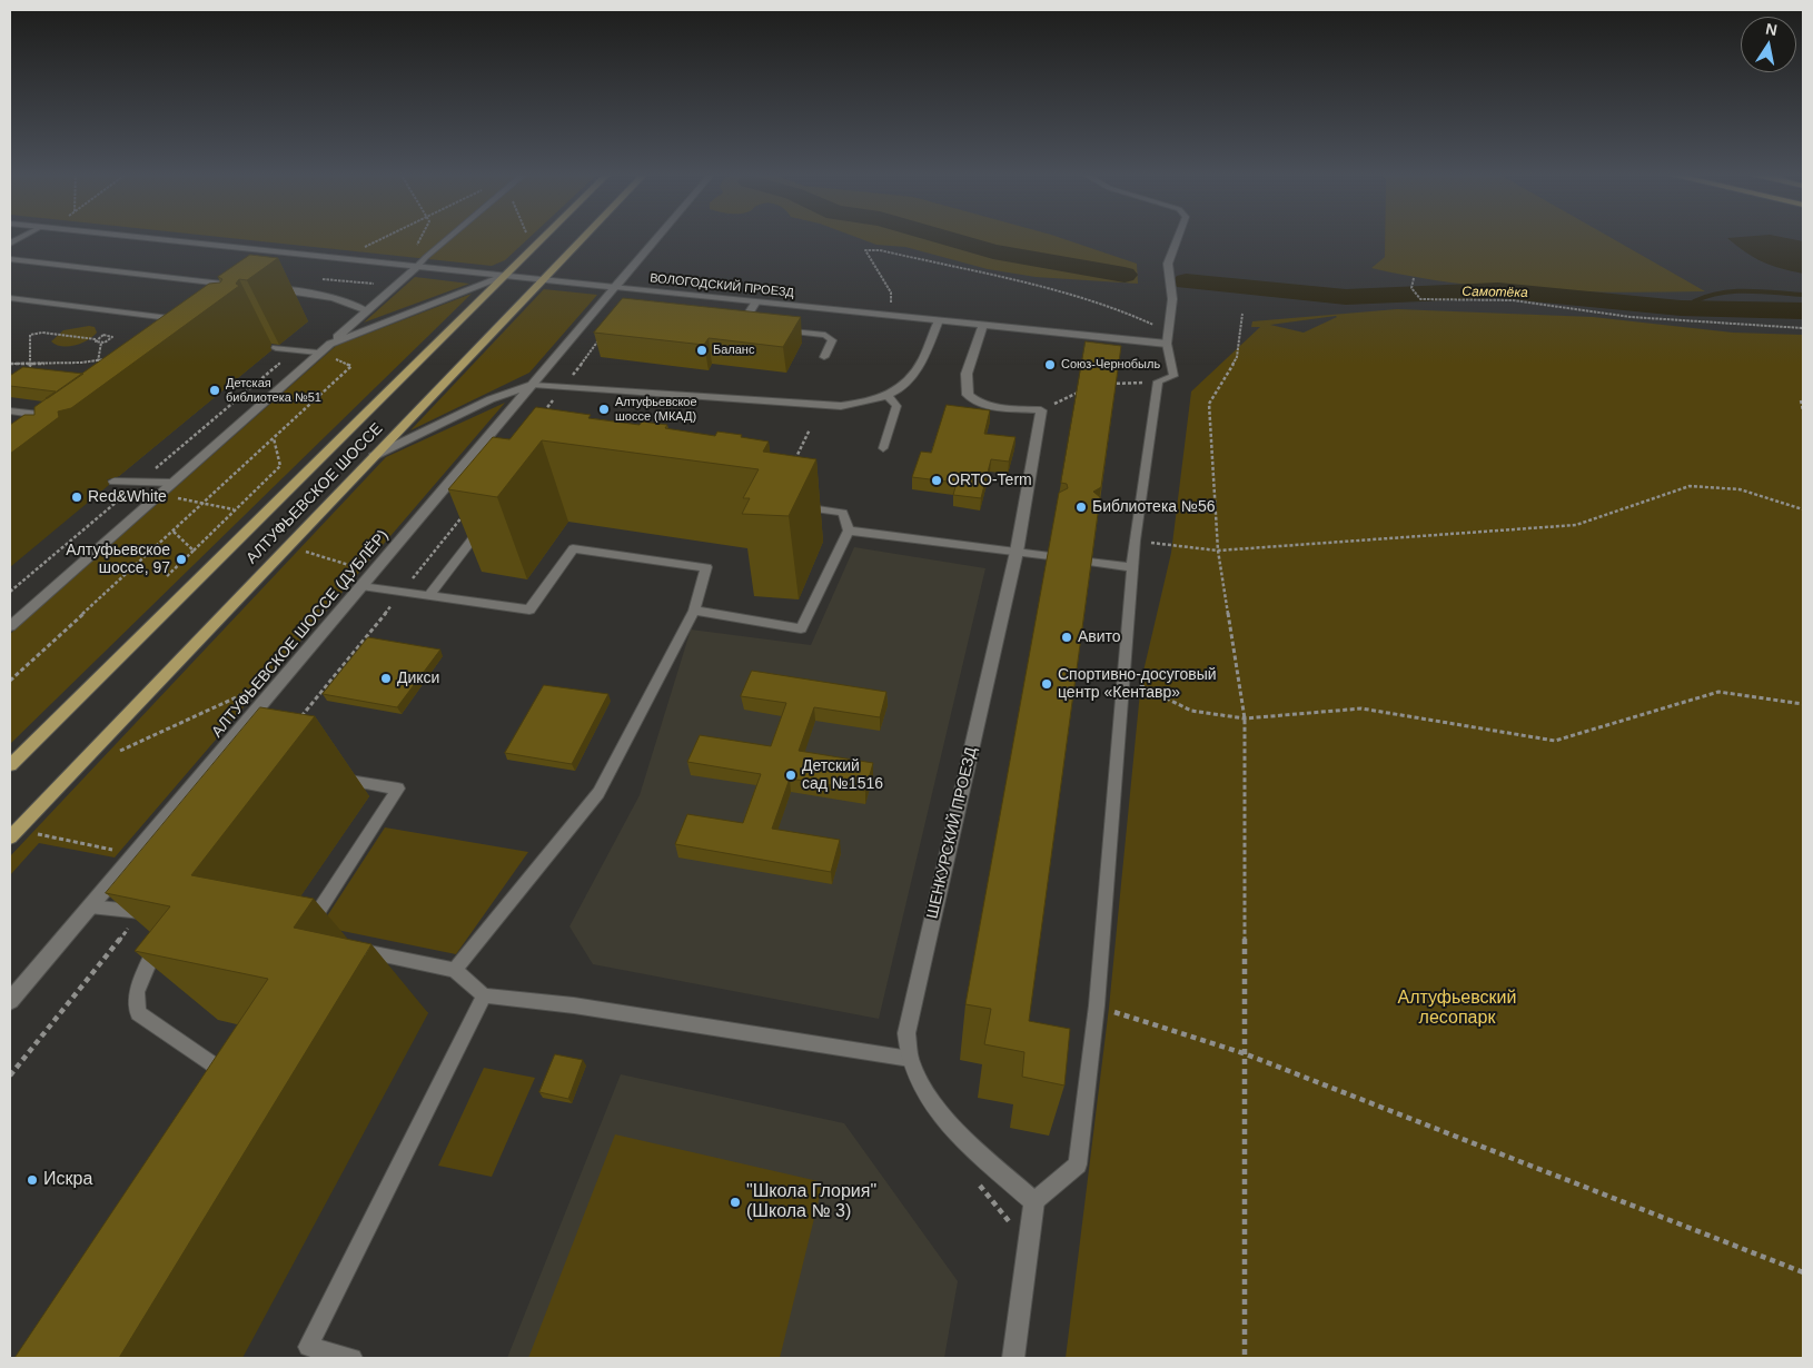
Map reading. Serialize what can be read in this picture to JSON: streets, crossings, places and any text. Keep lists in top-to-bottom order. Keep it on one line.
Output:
{"streets":{"main road":["АЛТУФЬЕВСКОЕ ШОССЕ"],"street":["ВОЛОГОДСКИЙ ПРОЕЗД","АЛТУФЬЕВСКОЕ ШОССЕ (ДУБЛЁР)","ШЕНКУРСКИЙ ПРОЕЗД"]},"crossings":[["ВОЛОГОДСКИЙ ПРОЕЗД","АЛТУФЬЕВСКОЕ ШОССЕ"],["ВОЛОГОДСКИЙ ПРОЕЗД","АЛТУФЬЕВСКОЕ ШОССЕ (ДУБЛЁР)"]],"water":["Самотёка"],"parks":["Алтуфьевский лесопарк"],"places":["Баланс","Союз-Чернобыль","Детская библиотека №51","Алтуфьевское шоссе (МКАД)","ORTO-Term","Red&White","Библиотека №56","Алтуфьевское шоссе, 97","Авито","Дикси","Спортивно-досуговый центр «Кентавр»","Детский сад №1516","Искра","\"Школа Глория\" (Школа № 3)"],"north":"top"}
